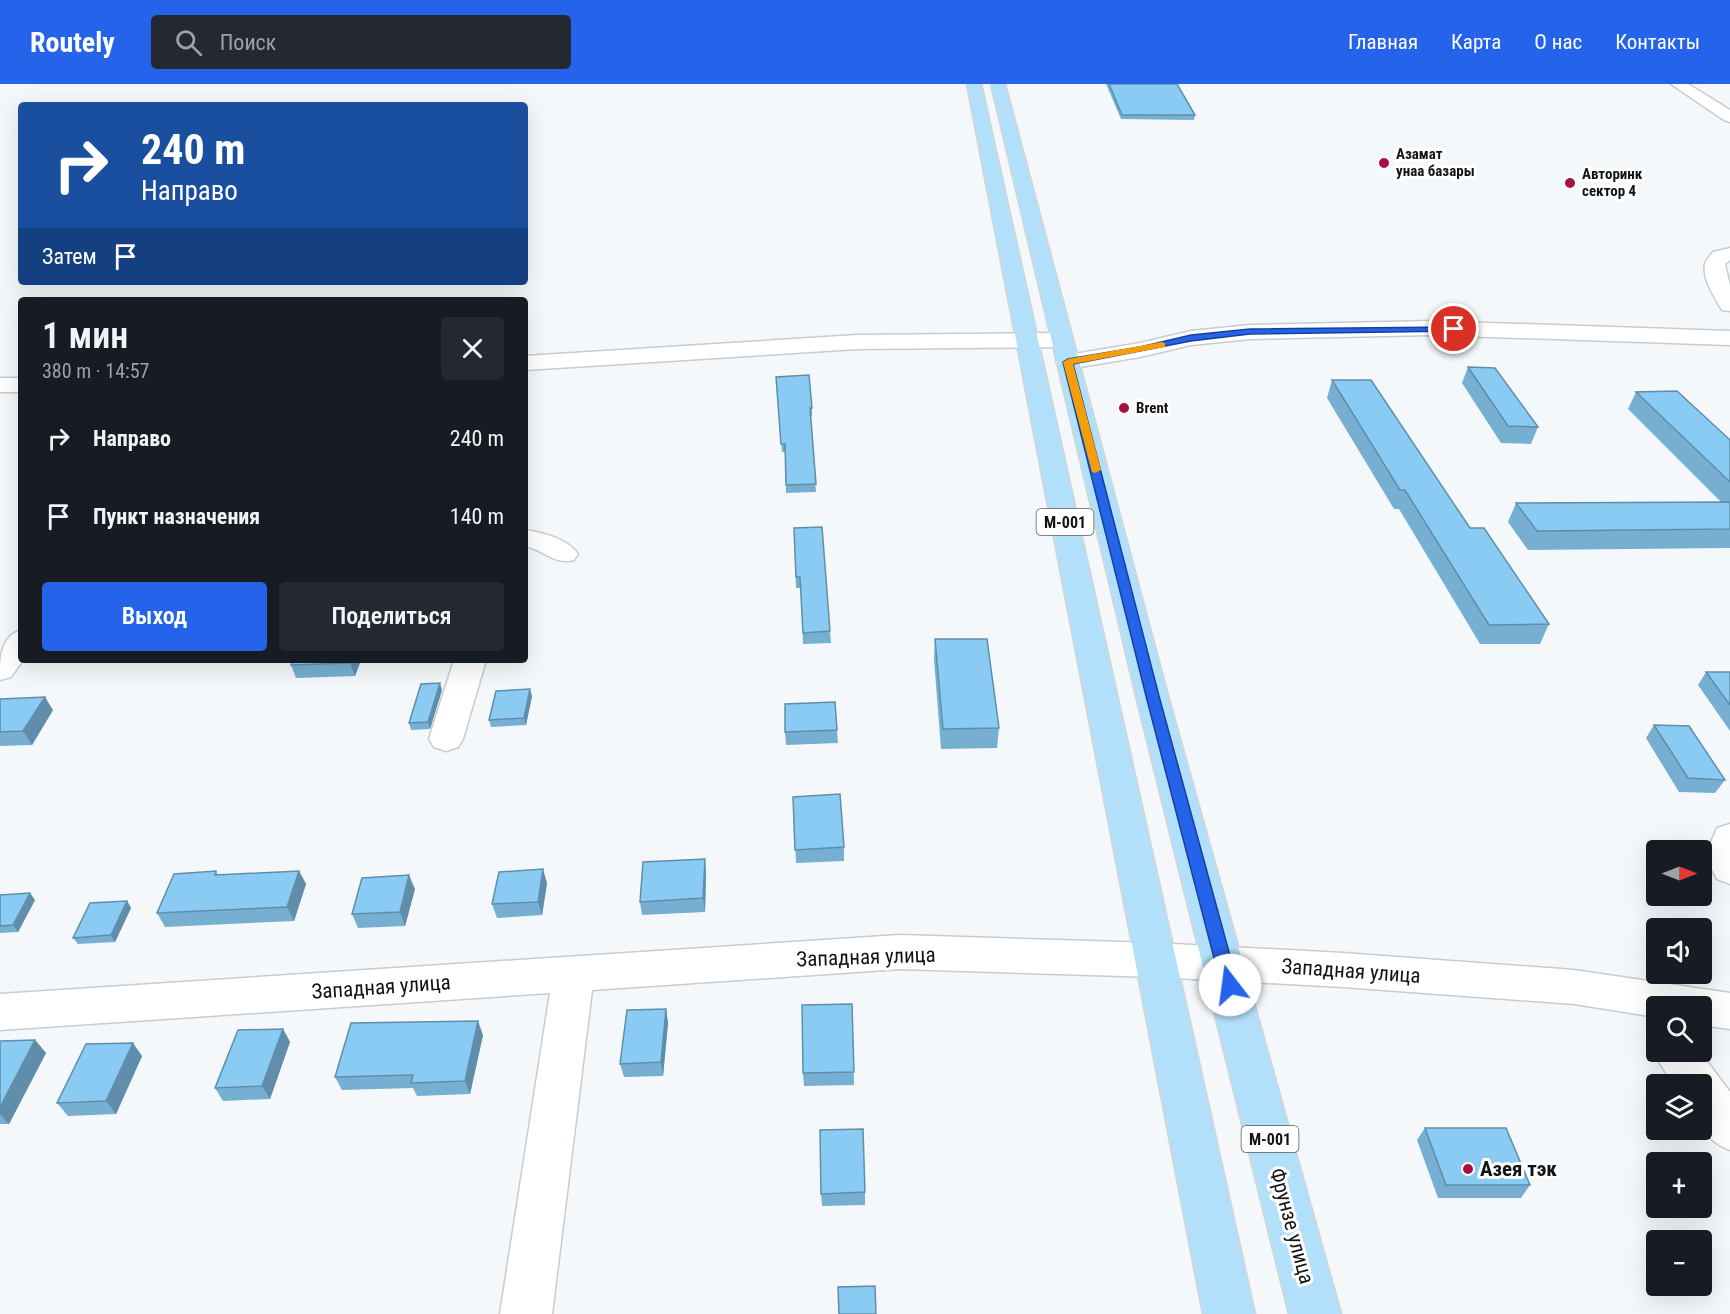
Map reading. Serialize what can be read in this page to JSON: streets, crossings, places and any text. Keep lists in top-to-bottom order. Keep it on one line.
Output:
{"streets":{"main road":["M-001","Фрунзе улица"],"street":["Западная улица"]},"crossings":[["M-001","Западная улица"],["M-001","Фрунзе улица"],["Западная улица","Фрунзе улица"]],"places":["Азамат унаа базары","Авторинк сектор 4","Brent","Азея тэк"],"north":"right","page":{"header":"Routely","search":"Поиск","nav":["Главная","Карта","О нас","Контакты"],"turn":["240 m","Направо"],"then":"Затем","heading":["1 мин","380 m · 14:57"],"list":[{"name":"Направо","value":"240 m"},{"name":"Пункт назначения","value":"140 m"}],"buttons":["Выход","Поделиться"],"map_buttons":["+","−"]}}
